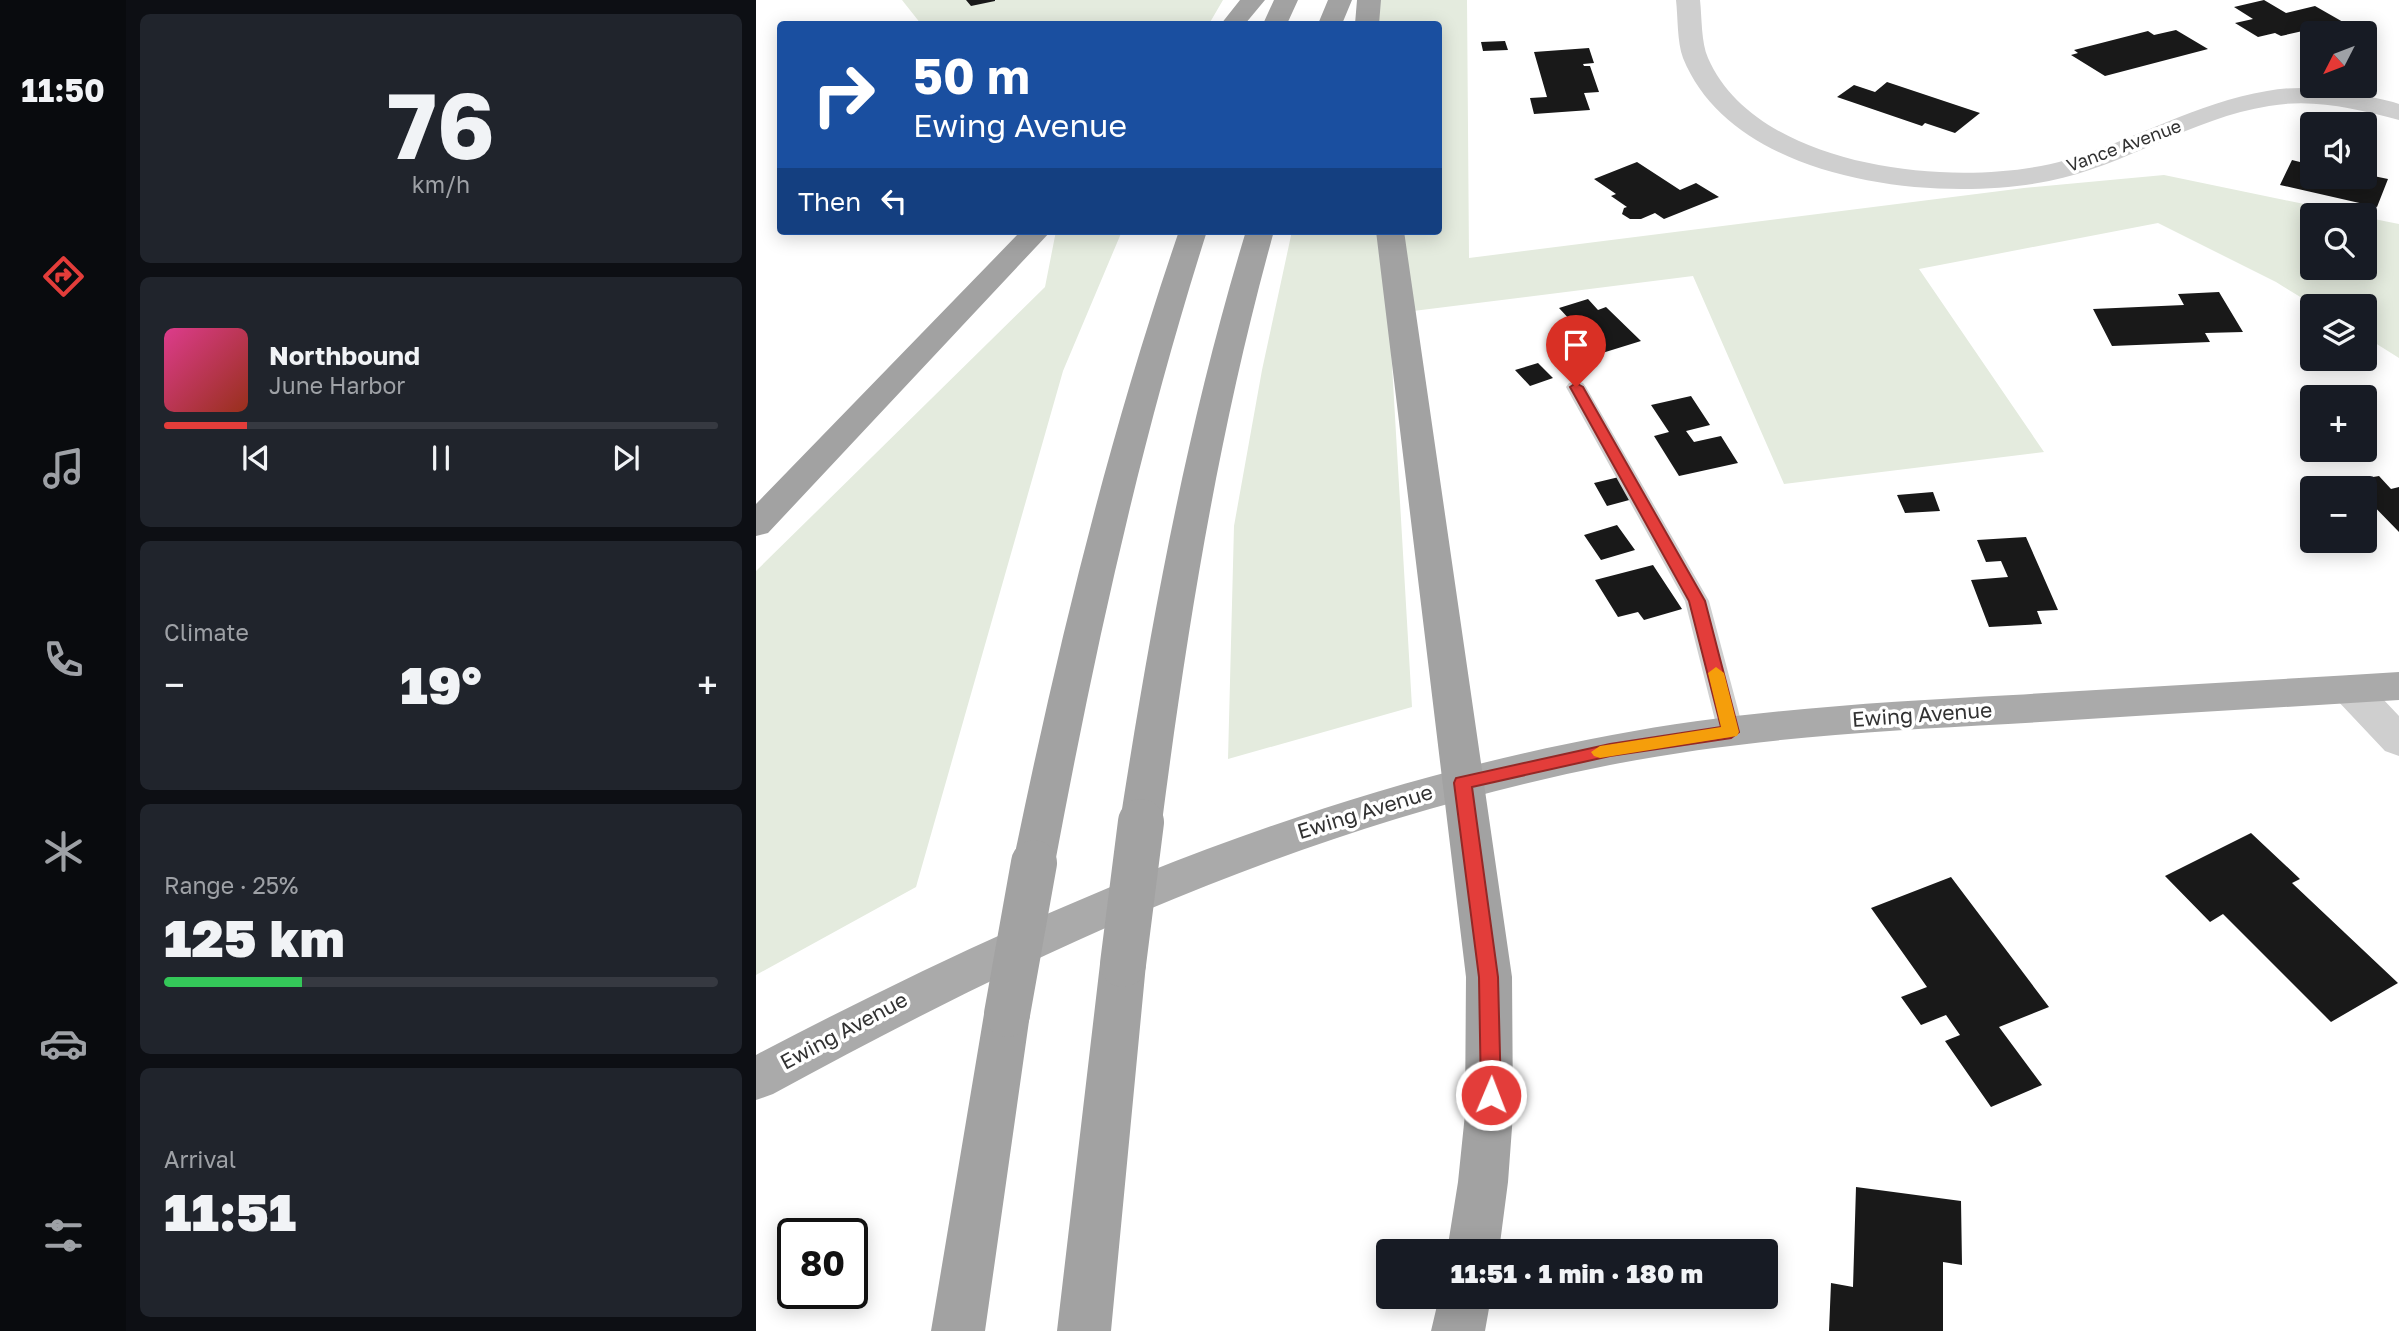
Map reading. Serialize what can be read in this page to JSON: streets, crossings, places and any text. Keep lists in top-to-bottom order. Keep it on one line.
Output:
{"streets":{"main road":["Ewing Avenue"],"street":["Vance Avenue"]},"north":"bottom left","page":{"tabs":"11:50","tile":[["76","km/h"],"Climate",["Range · 25%","125 km"],["Arrival","11:51"]],"map_buttons":["+","−"],"turn":["50 m","Ewing Avenue"],"then":"Then","song":["Northbound","June Harbor"],"heat":["−","19°","+"],"limit":"80","trip":"11:51 · 1 min · 180 m"}}
